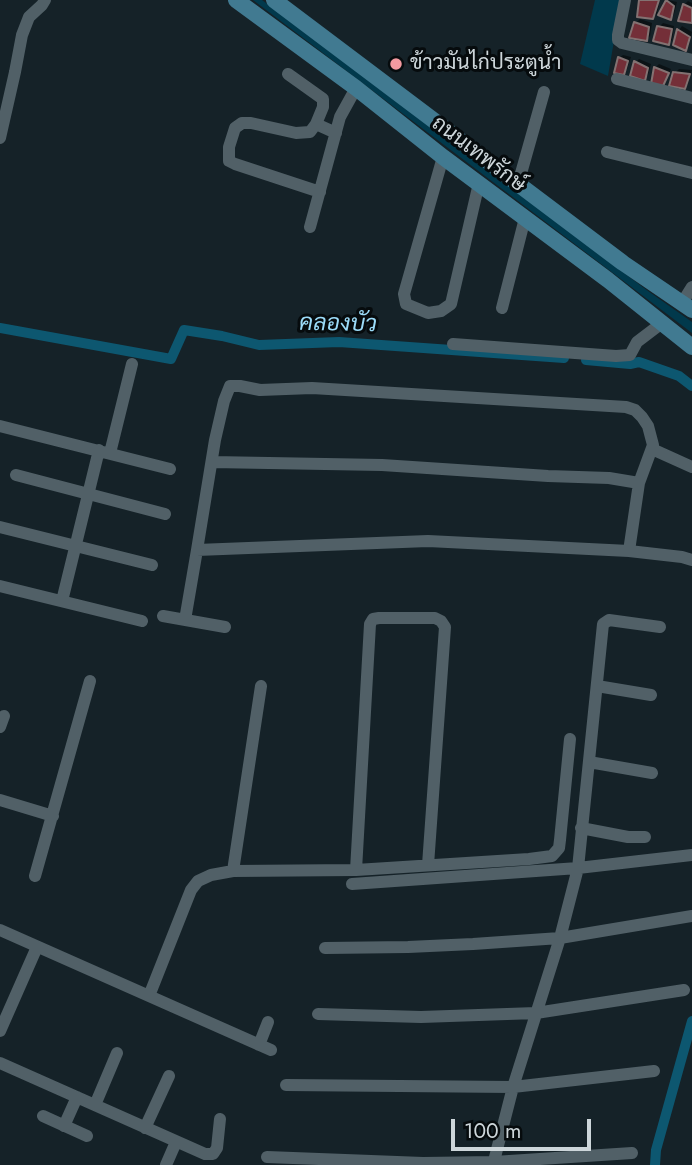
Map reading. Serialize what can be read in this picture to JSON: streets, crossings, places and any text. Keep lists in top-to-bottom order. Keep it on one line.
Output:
{"streets":{"main road":["ถนนเทพรักษ์"]},"water":["คลองบัว"],"places":["ข้าวมันไก่ประตูน้ำ"],"scale_bar":"100 m"}
